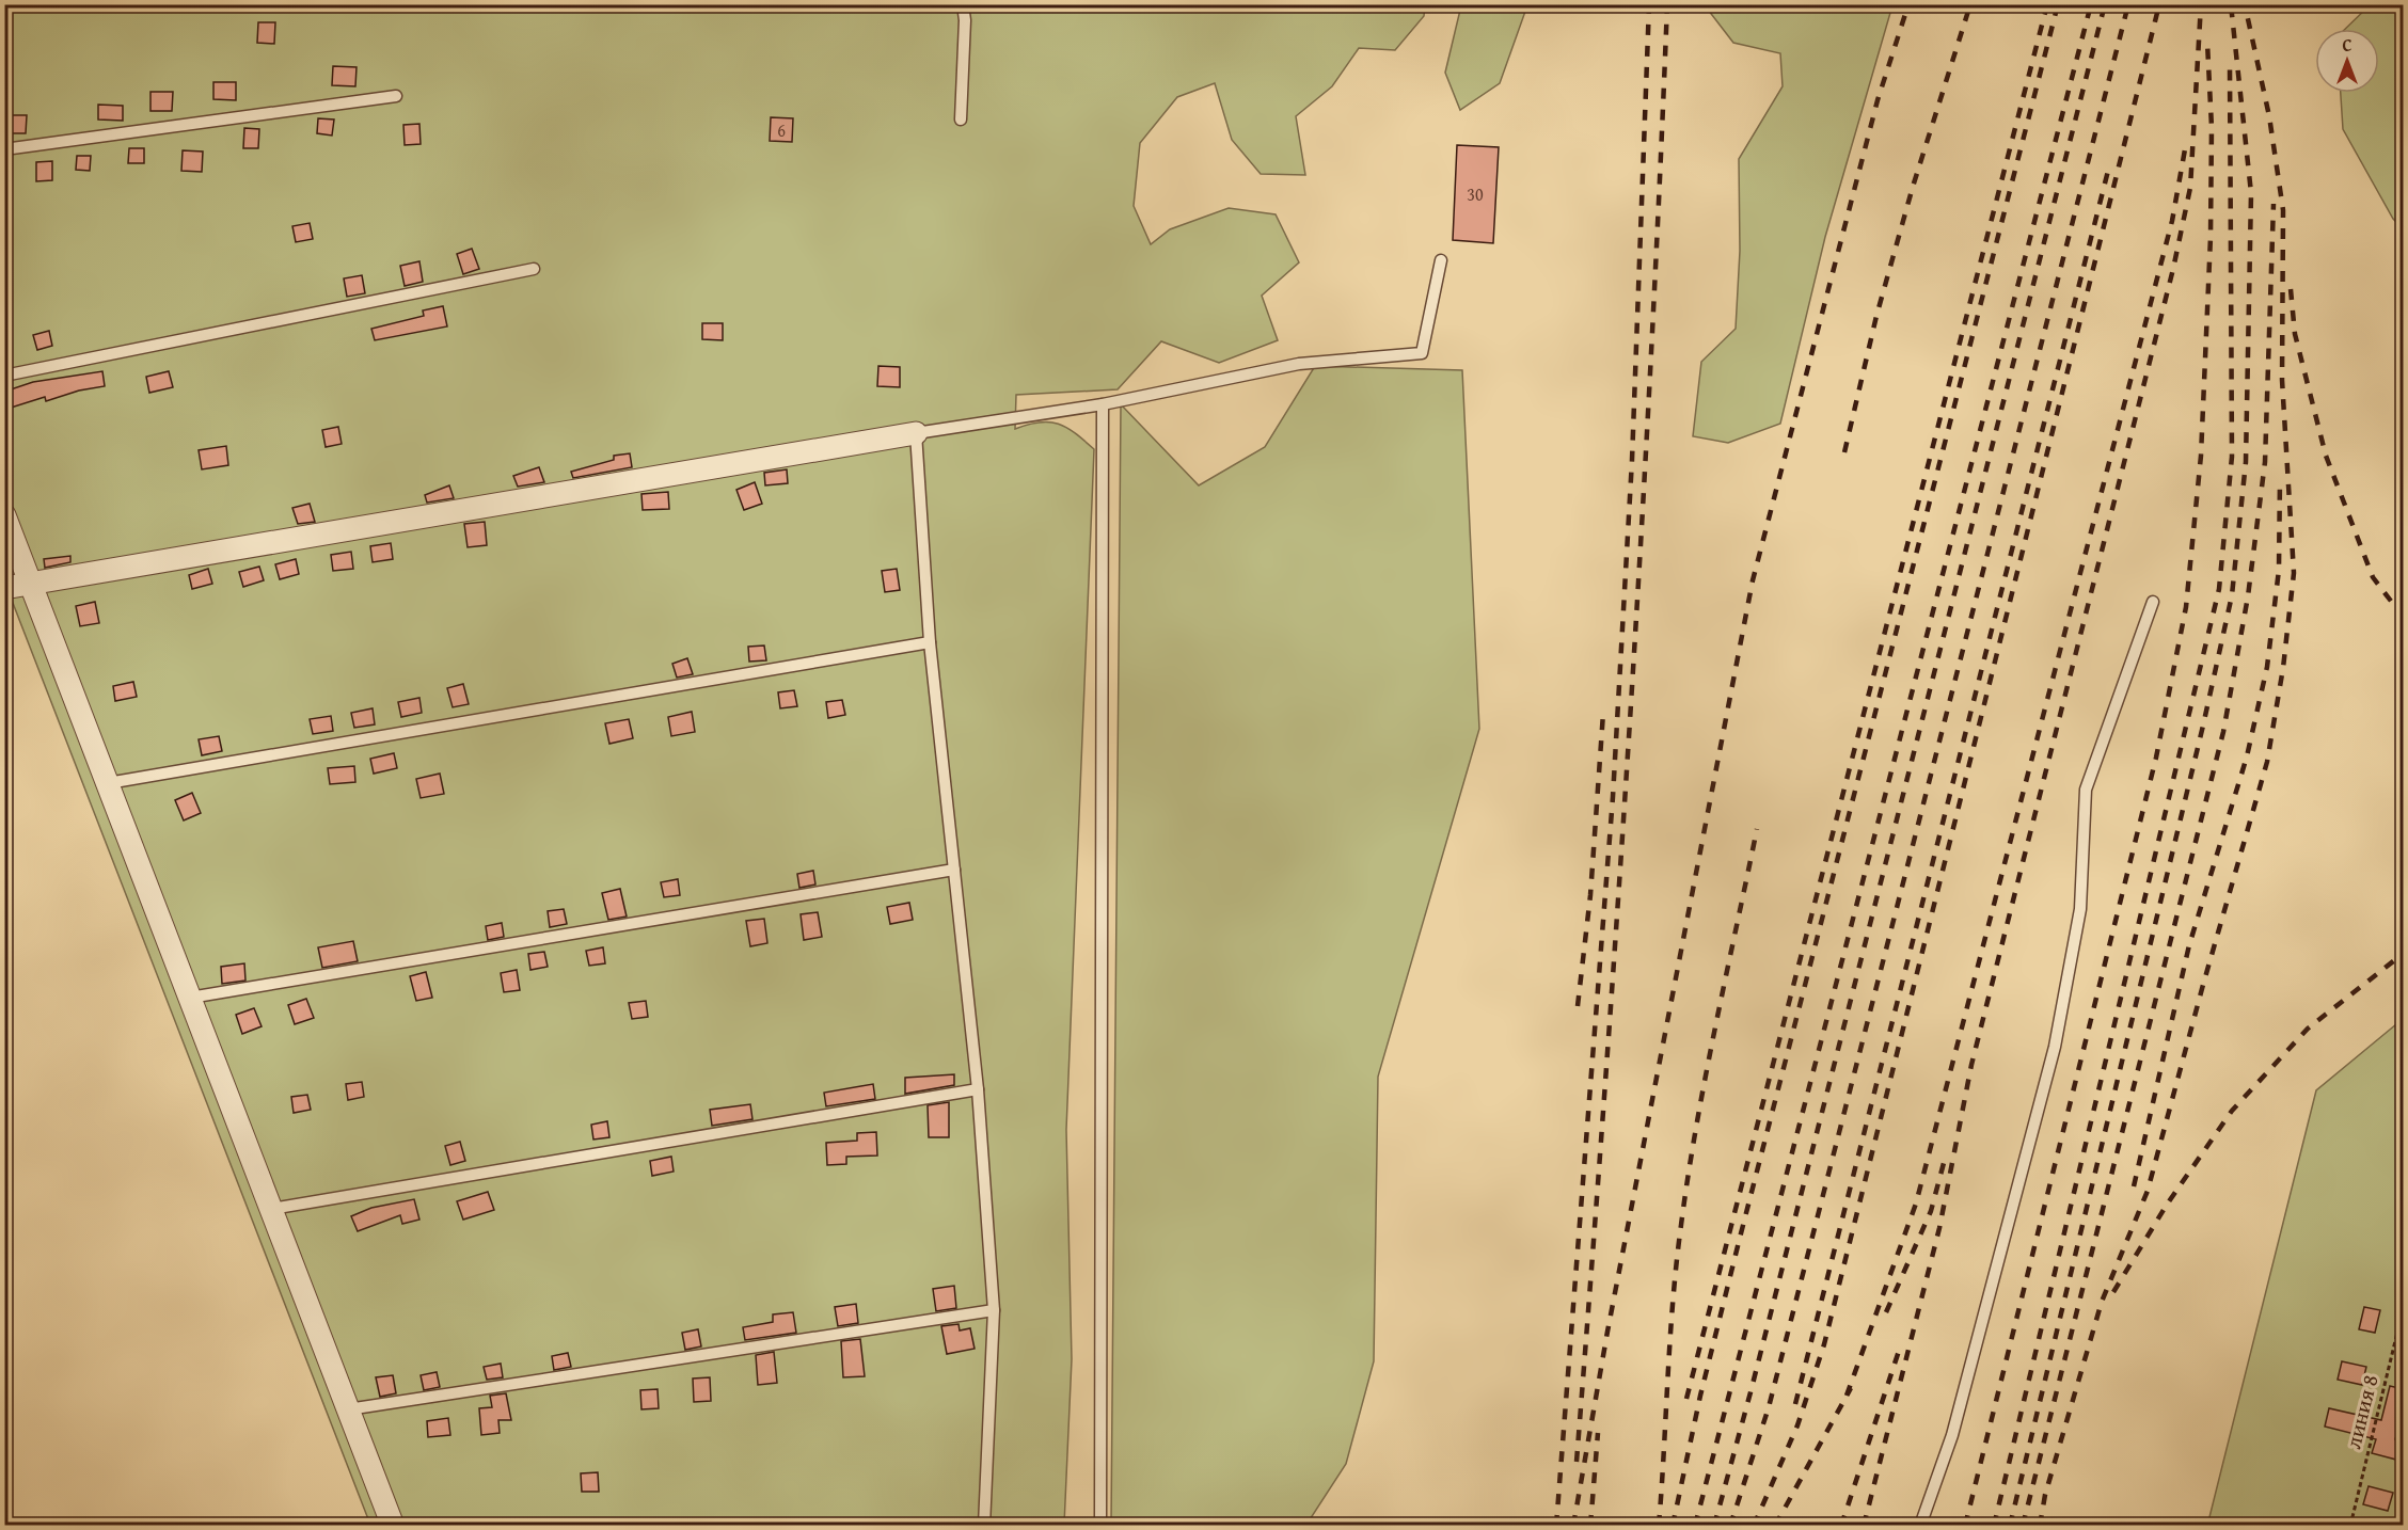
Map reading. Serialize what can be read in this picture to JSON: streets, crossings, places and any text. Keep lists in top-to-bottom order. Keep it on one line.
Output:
{"streets":{"path":["линия 8"]},"house_numbers":["6","30"],"north":"top"}
